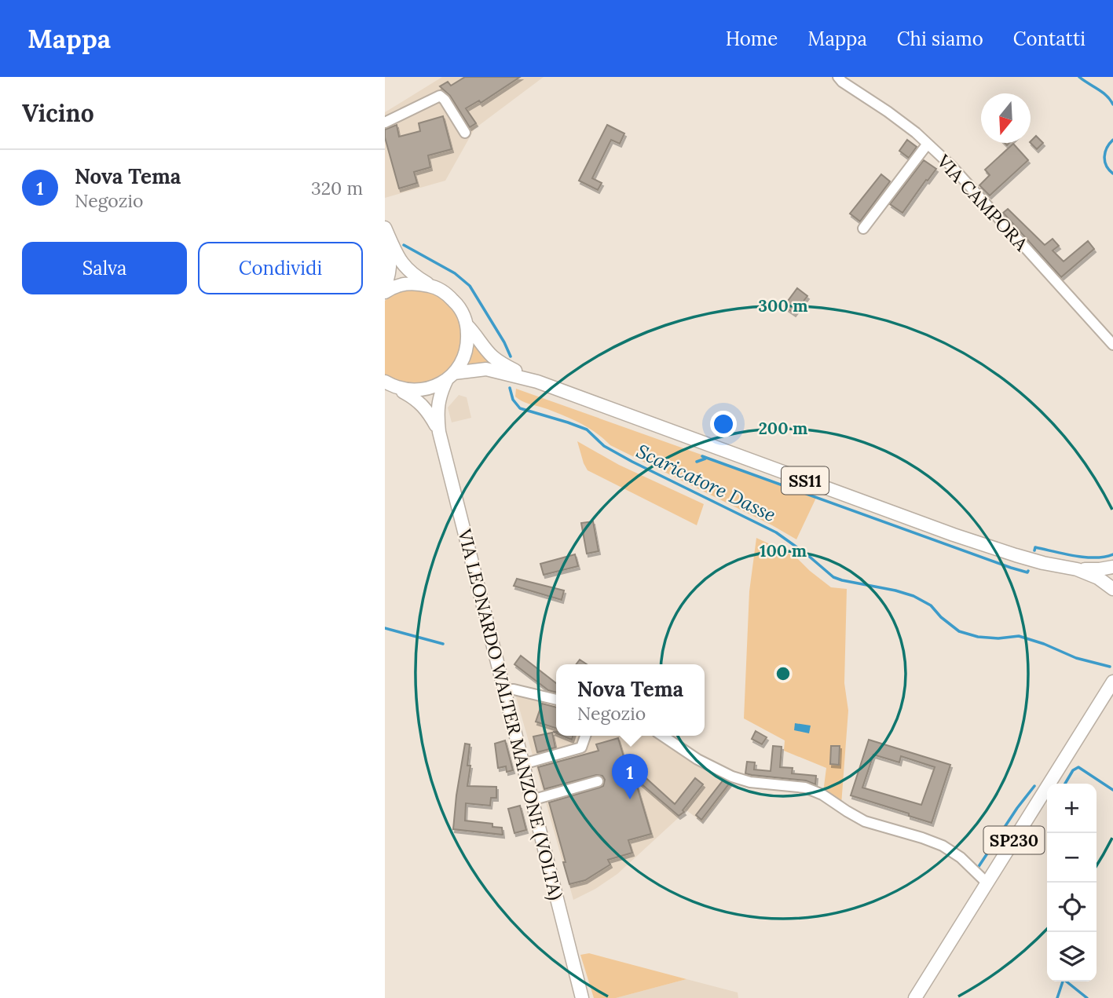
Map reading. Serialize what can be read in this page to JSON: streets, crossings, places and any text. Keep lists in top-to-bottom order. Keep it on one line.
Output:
{"streets":{"main road":["SS11","VIA LEONARDO WALTER MANZONE (VOLTA)","SP230"],"street":["VIA CAMPORA"]},"water":["Scaricatore Dasse"],"north":"bottom","page":{"header":"Mappa","nav":["Home","Mappa","Chi siamo","Contatti"],"heading":"Vicino","list":[{"mark":"1","name":"Nova Tema","note":"Negozio","value":"320 m"}],"buttons":["Salva","Condividi"],"popup":["Nova Tema","Negozio"],"pins":"1","map_buttons":["+","−"]},"rings":["300 m","200 m","100 m"]}
